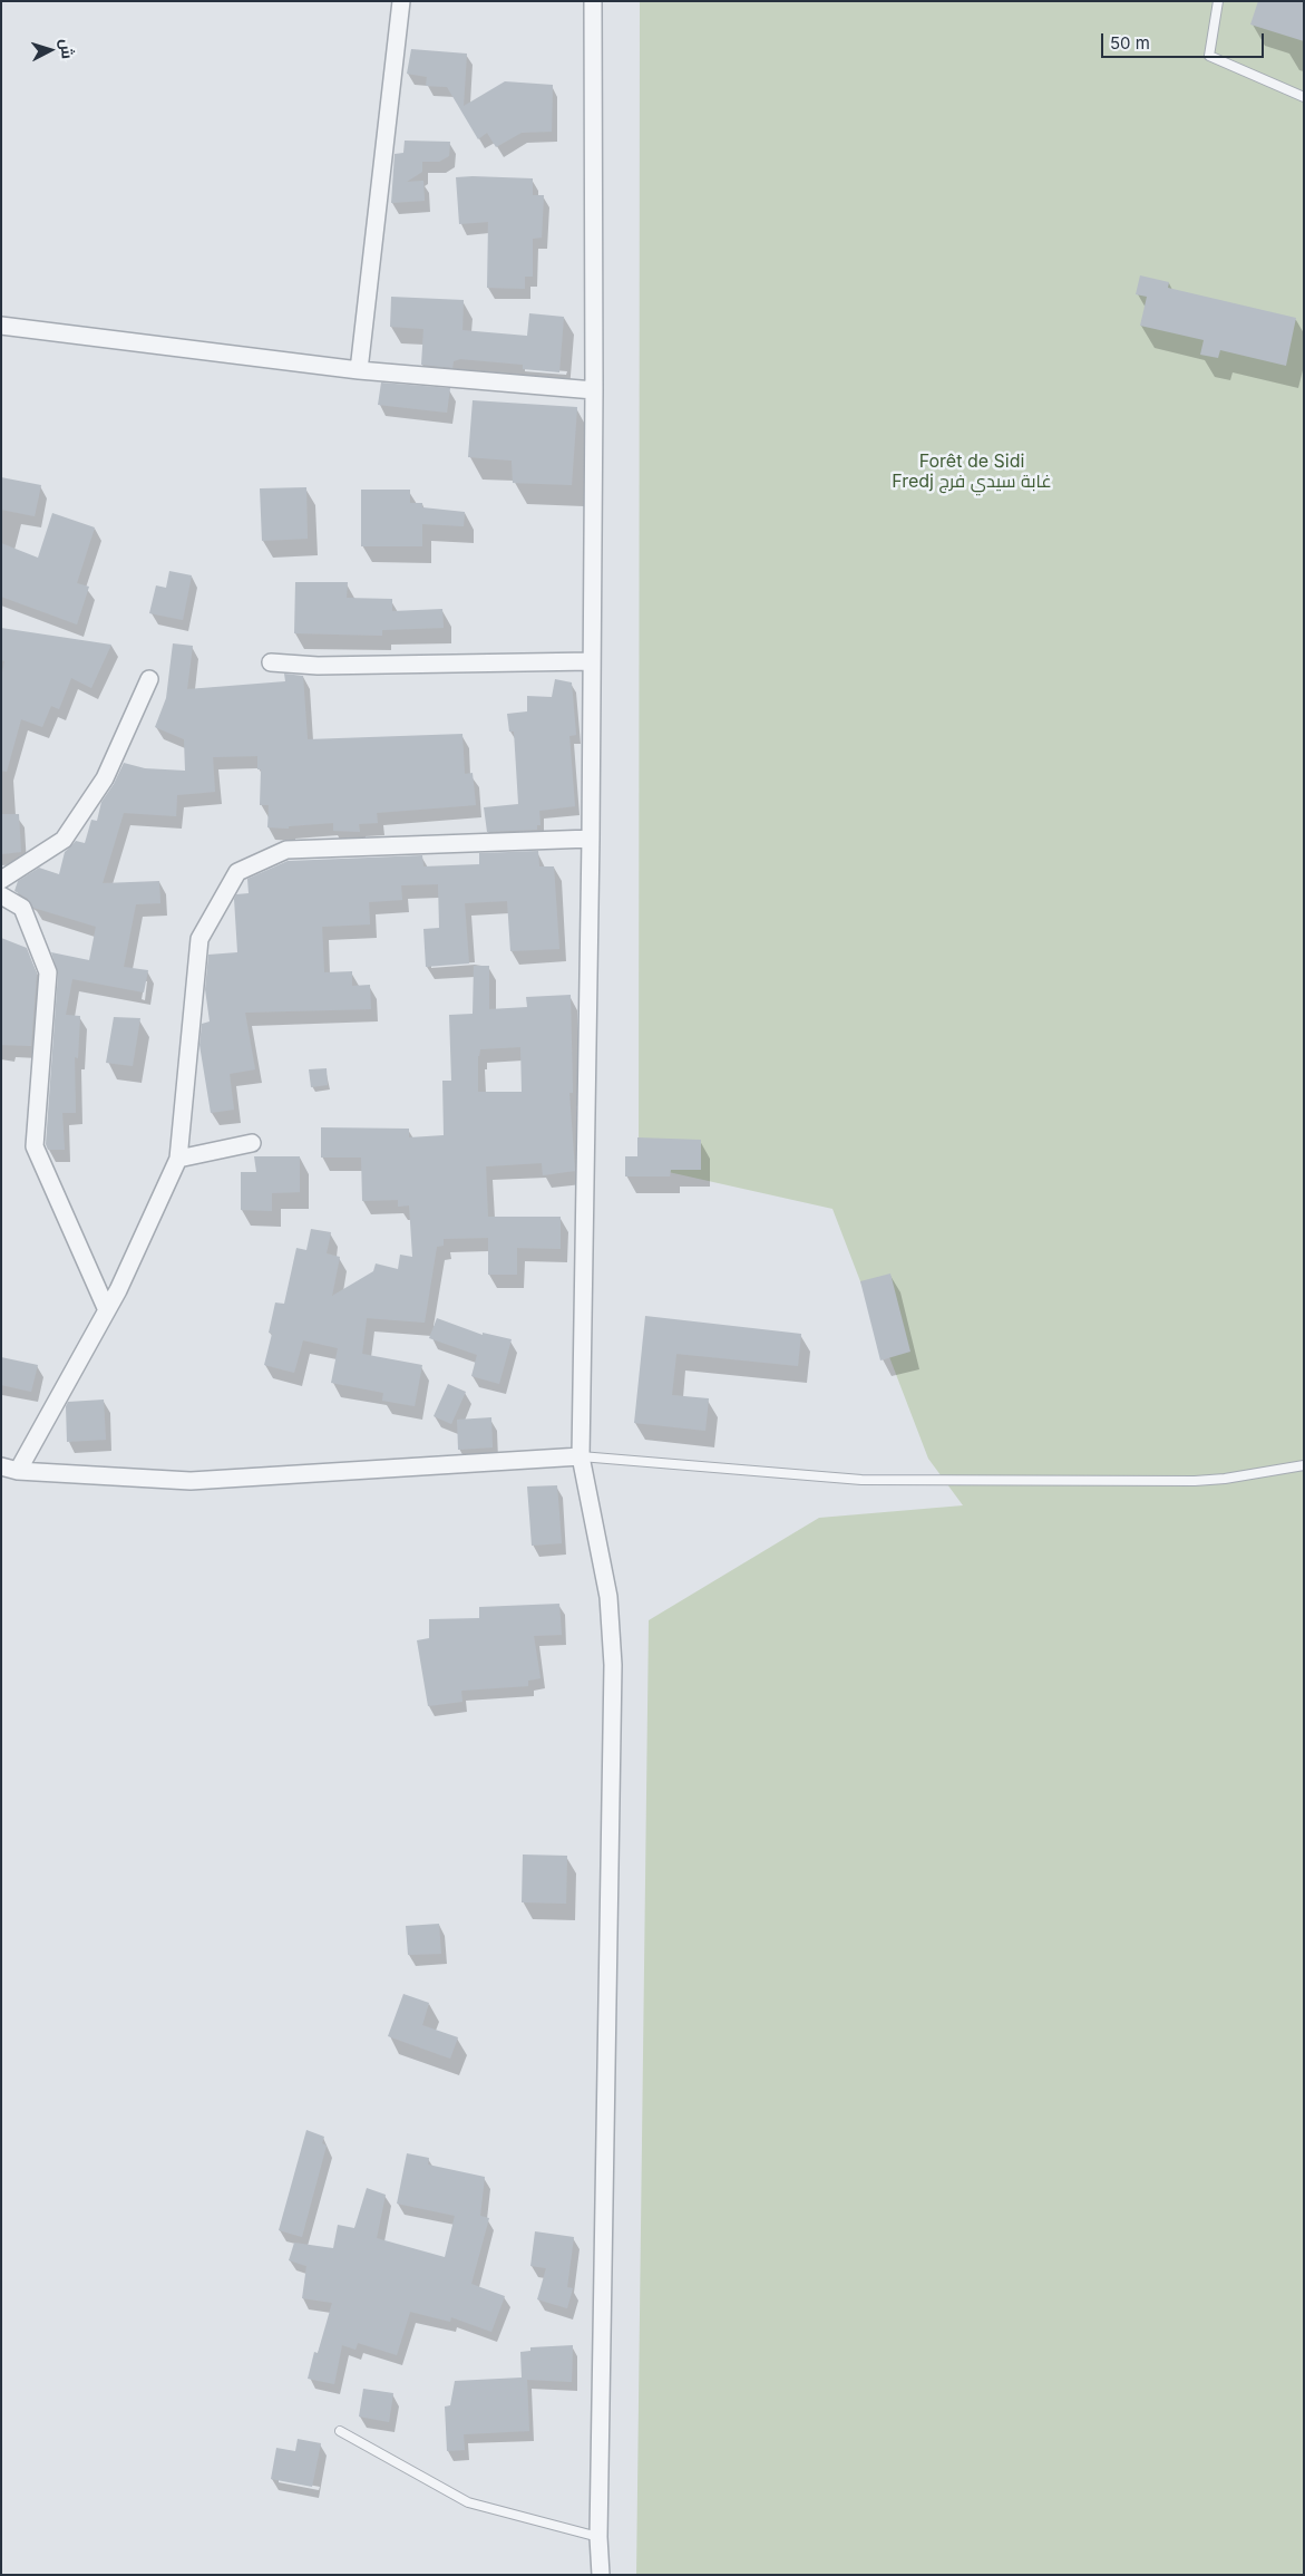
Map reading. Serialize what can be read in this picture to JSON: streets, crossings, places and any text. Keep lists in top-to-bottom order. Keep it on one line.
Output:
{"parks":["Forêt de Sidi Fredj غابة سيدي فرج"],"scale_bar":"50 m","north":"right"}
